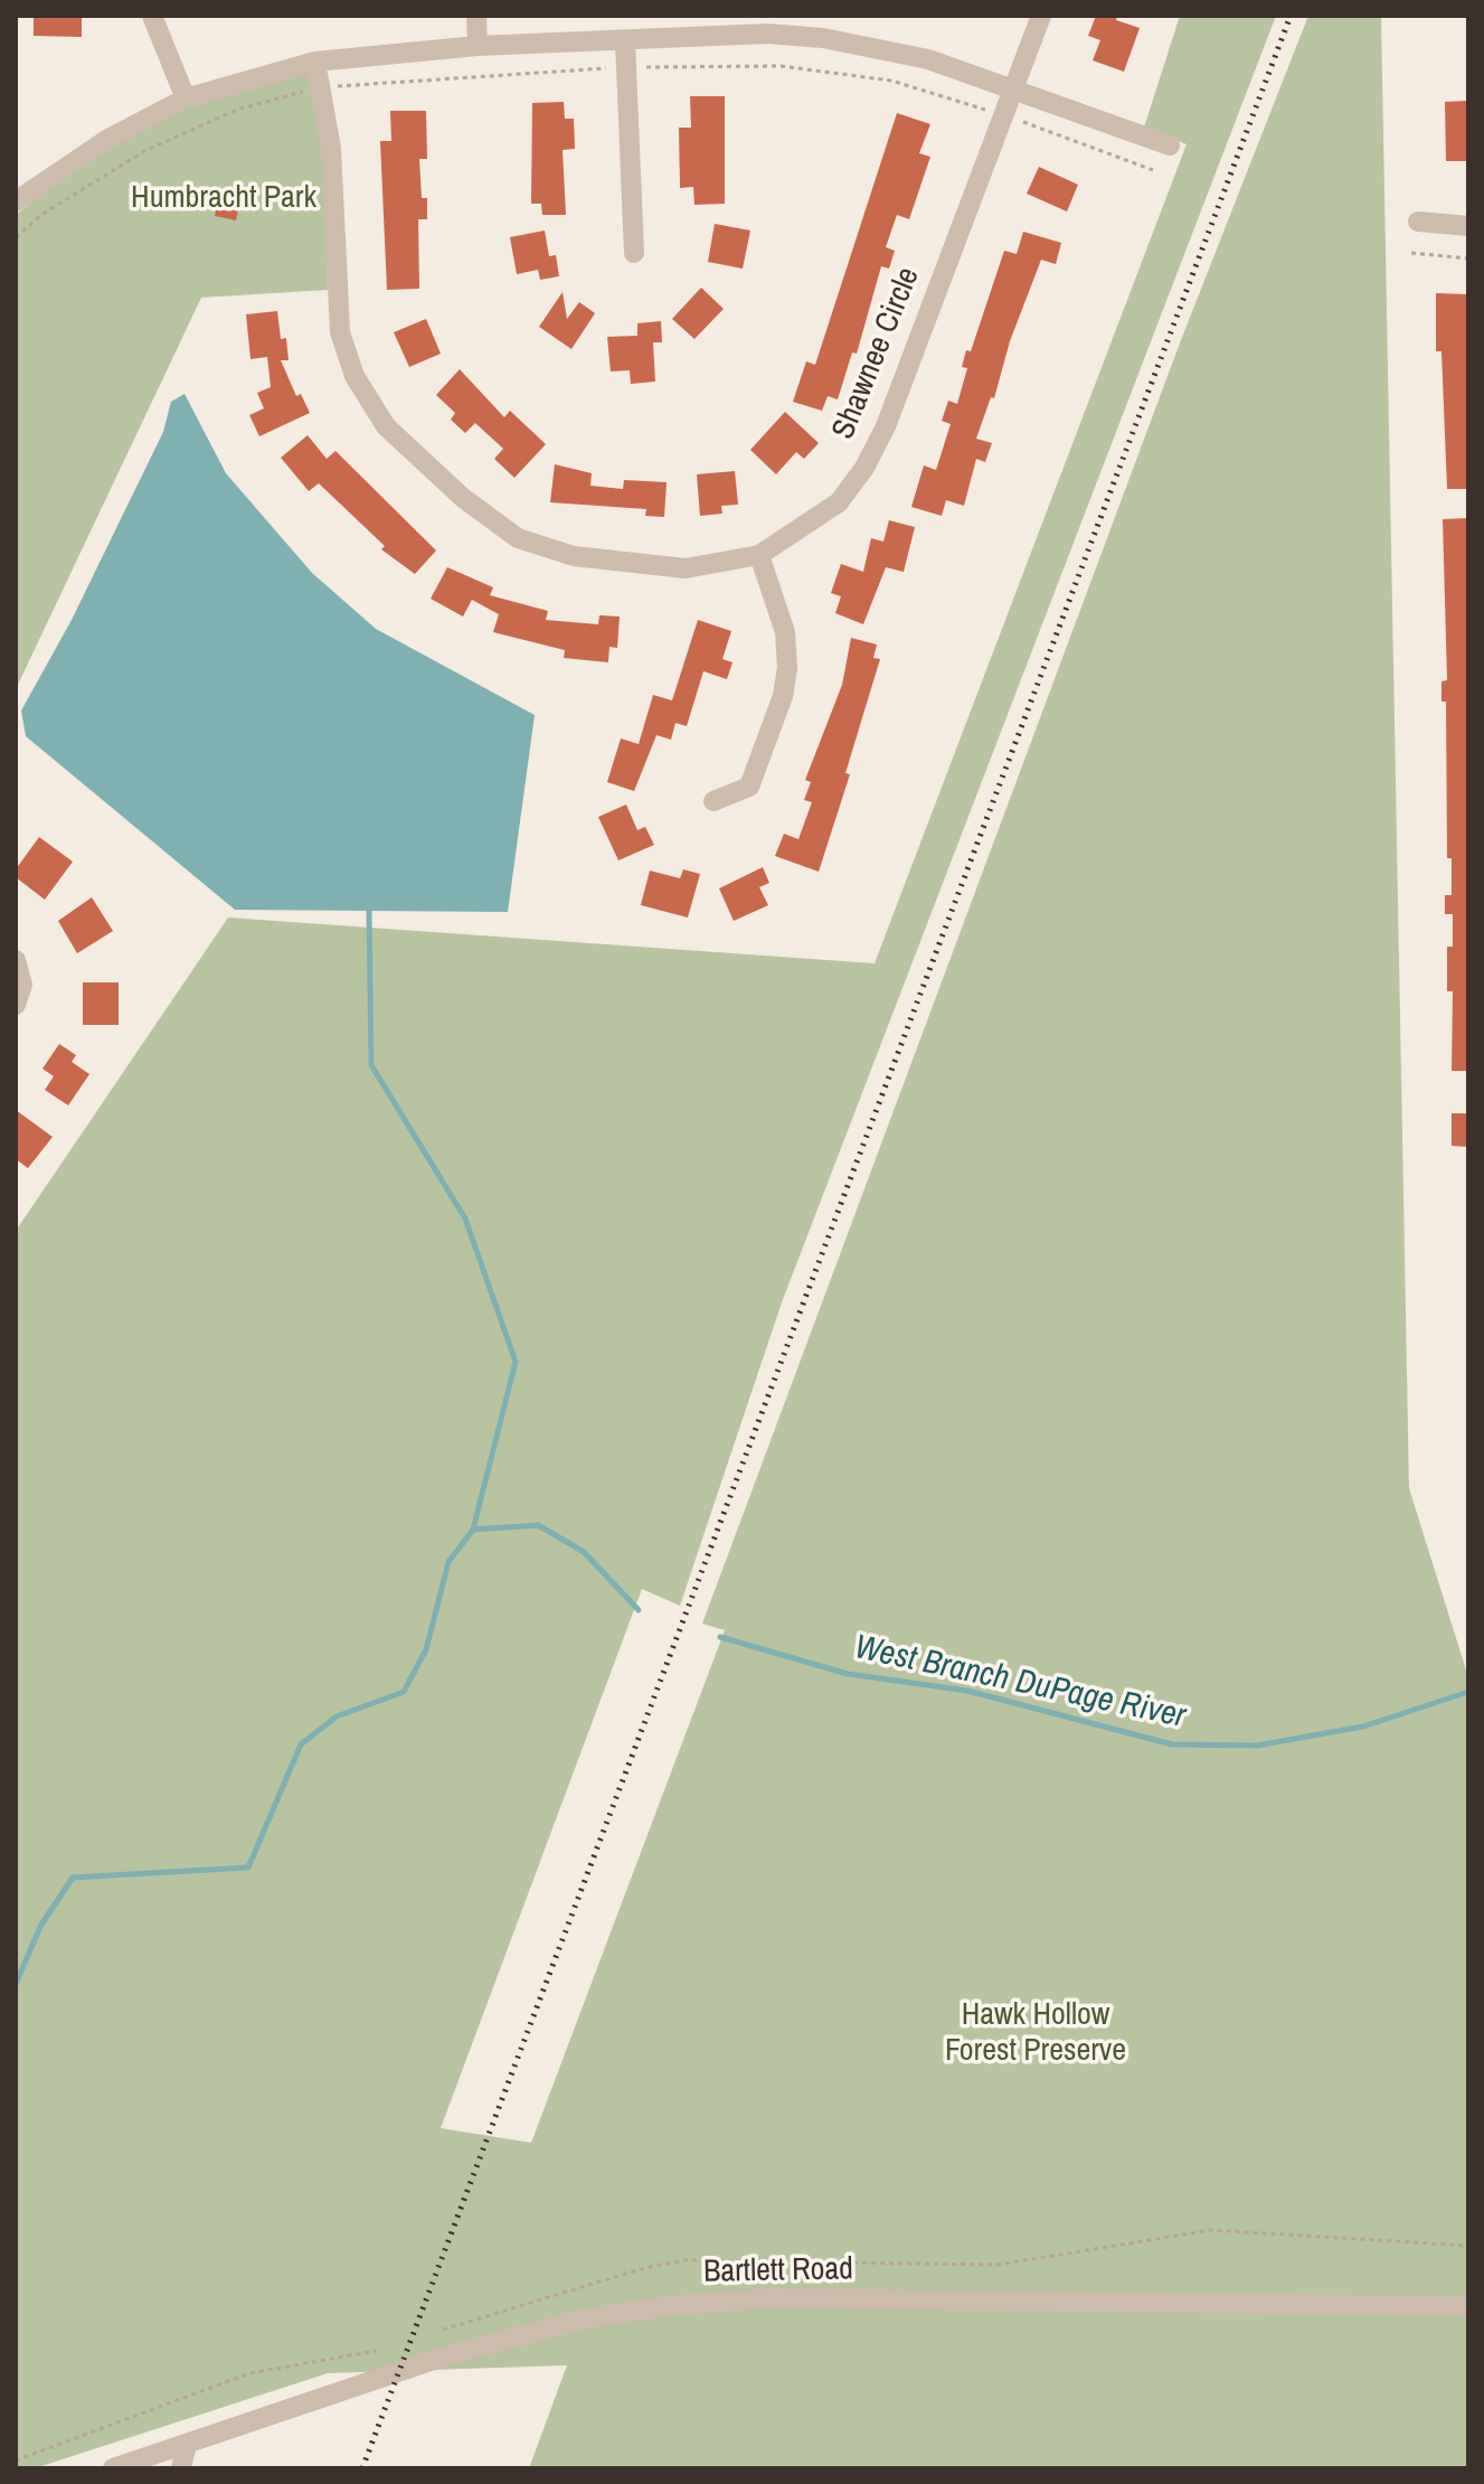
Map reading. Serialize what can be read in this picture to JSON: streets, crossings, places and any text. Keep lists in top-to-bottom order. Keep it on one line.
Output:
{"streets":{"street":["Shawnee Circle","Bartlett Road"]},"water":["West Branch DuPage River"],"parks":["Humbracht Park","Hawk Hollow Forest Preserve"]}
